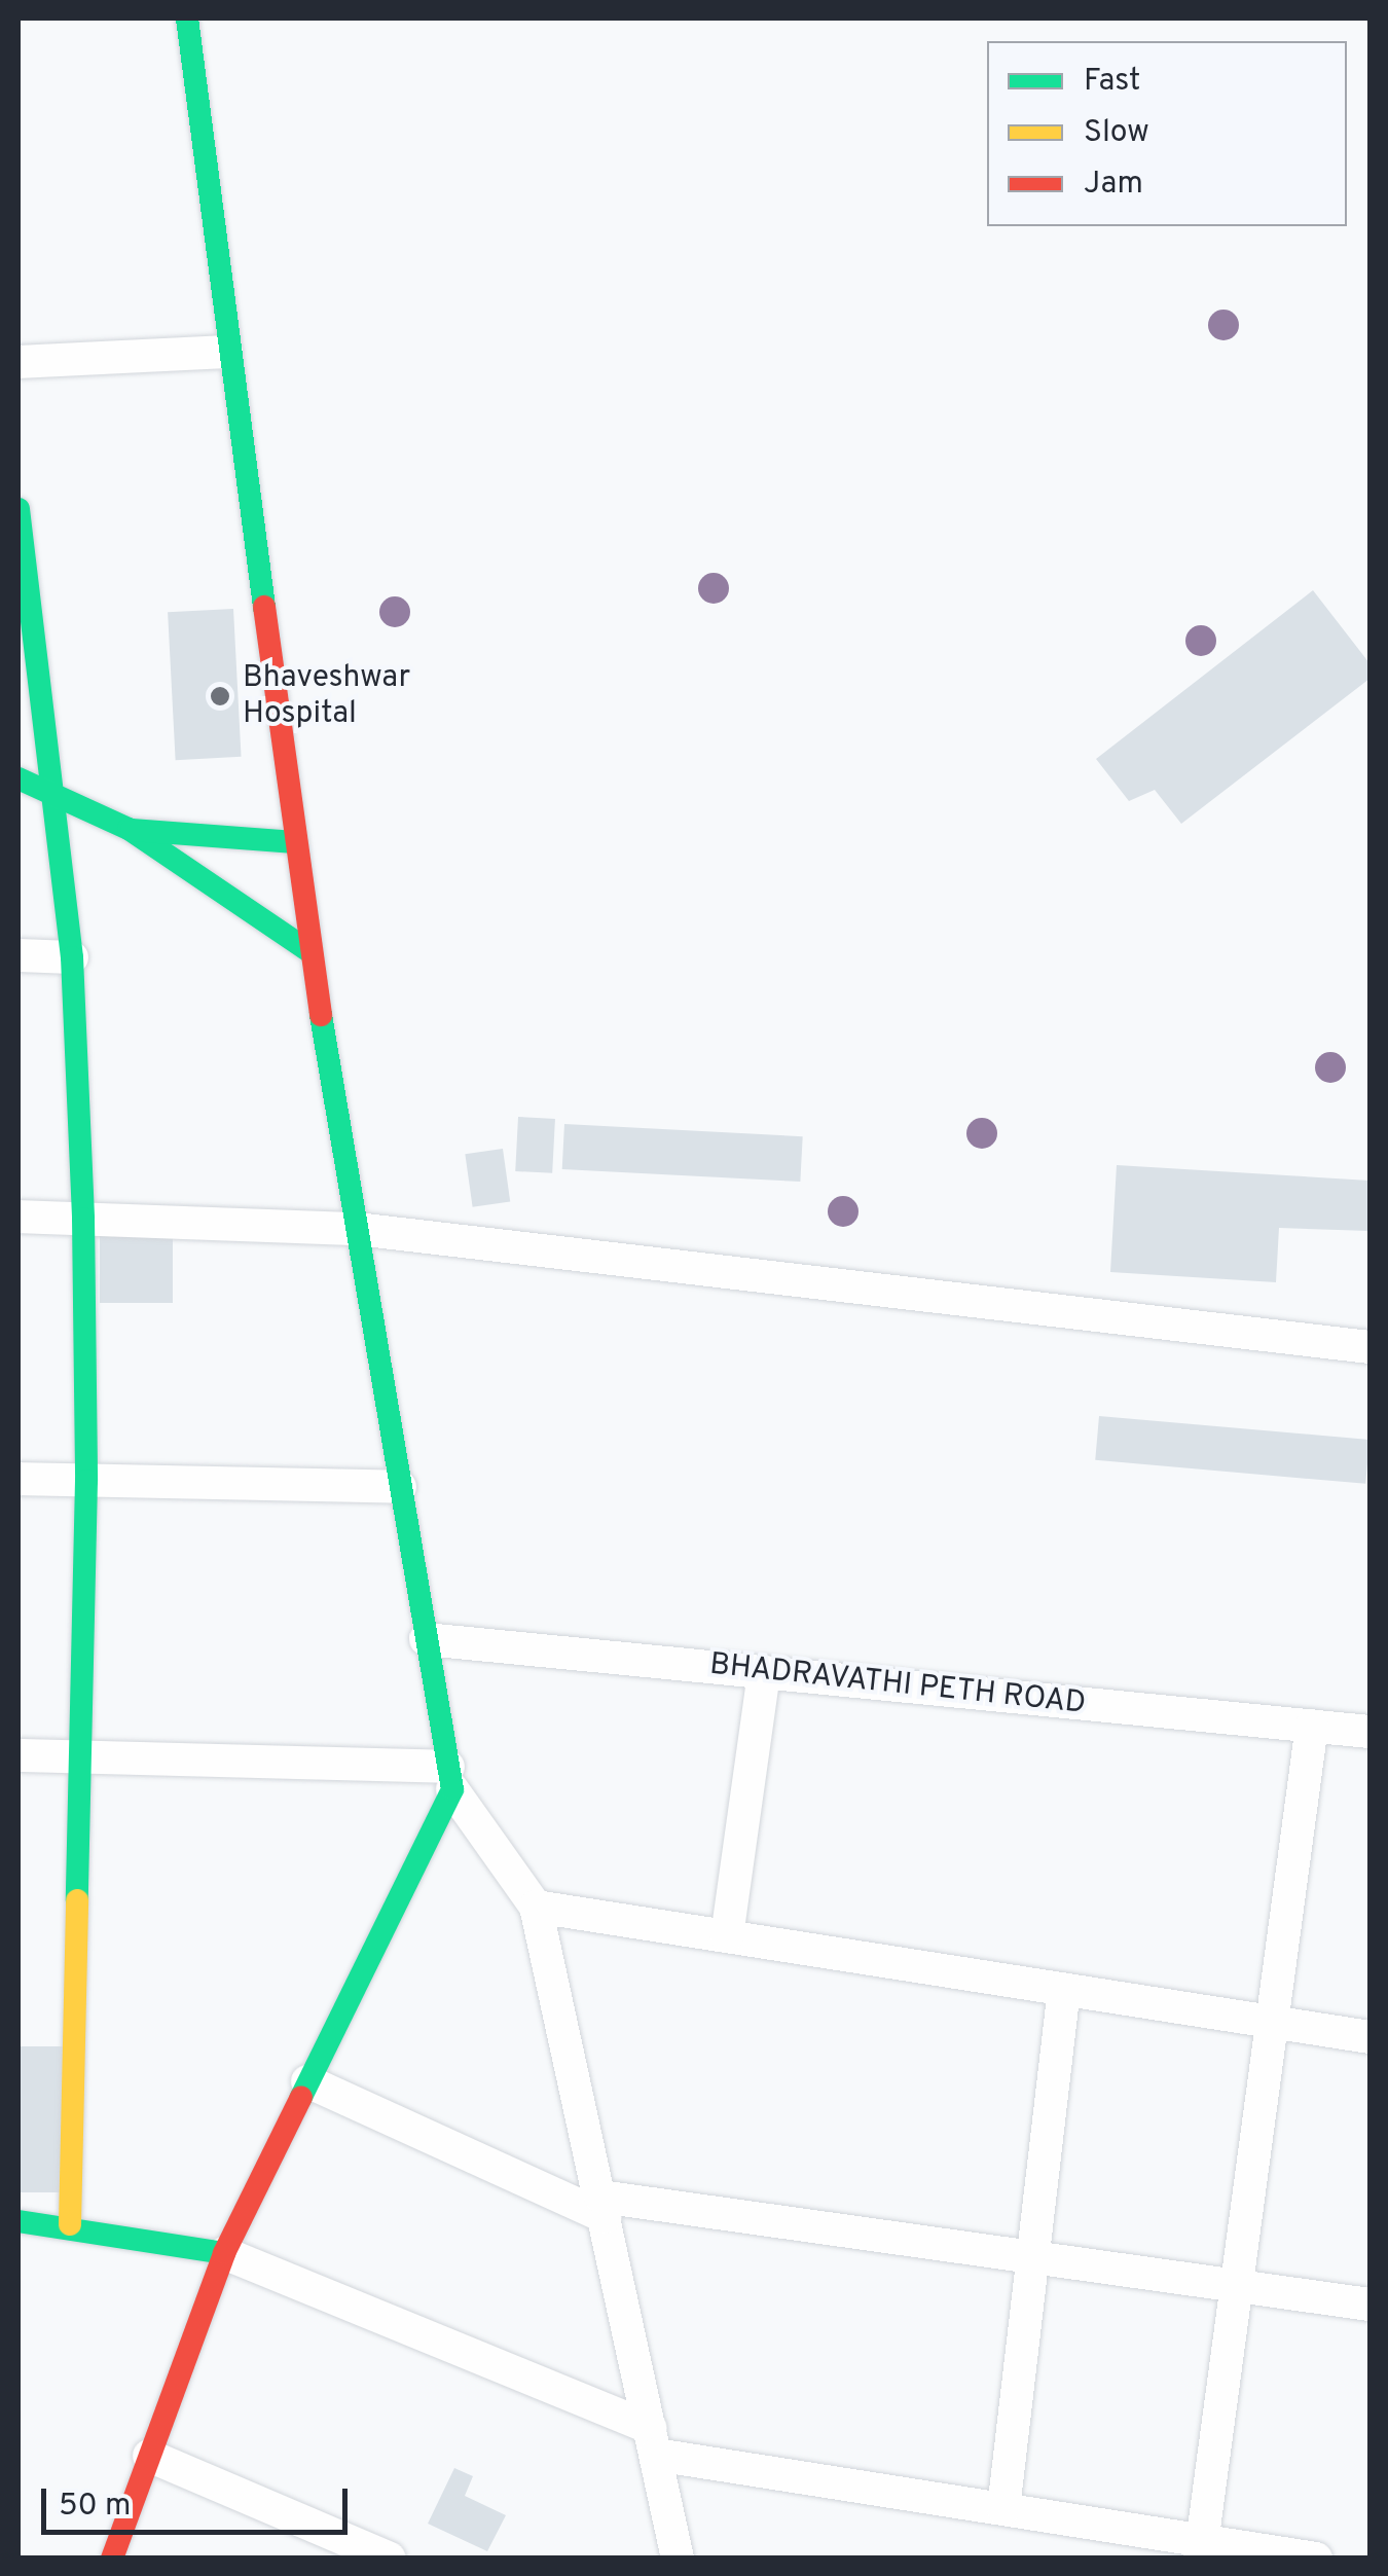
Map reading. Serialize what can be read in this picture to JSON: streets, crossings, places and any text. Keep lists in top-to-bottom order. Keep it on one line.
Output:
{"streets":{"street":["BHADRAVATHI PETH ROAD"]},"places":["Bhaveshwar Hospital"],"legend":["Fast","Slow","Jam"],"scale_bar":"50 m"}
